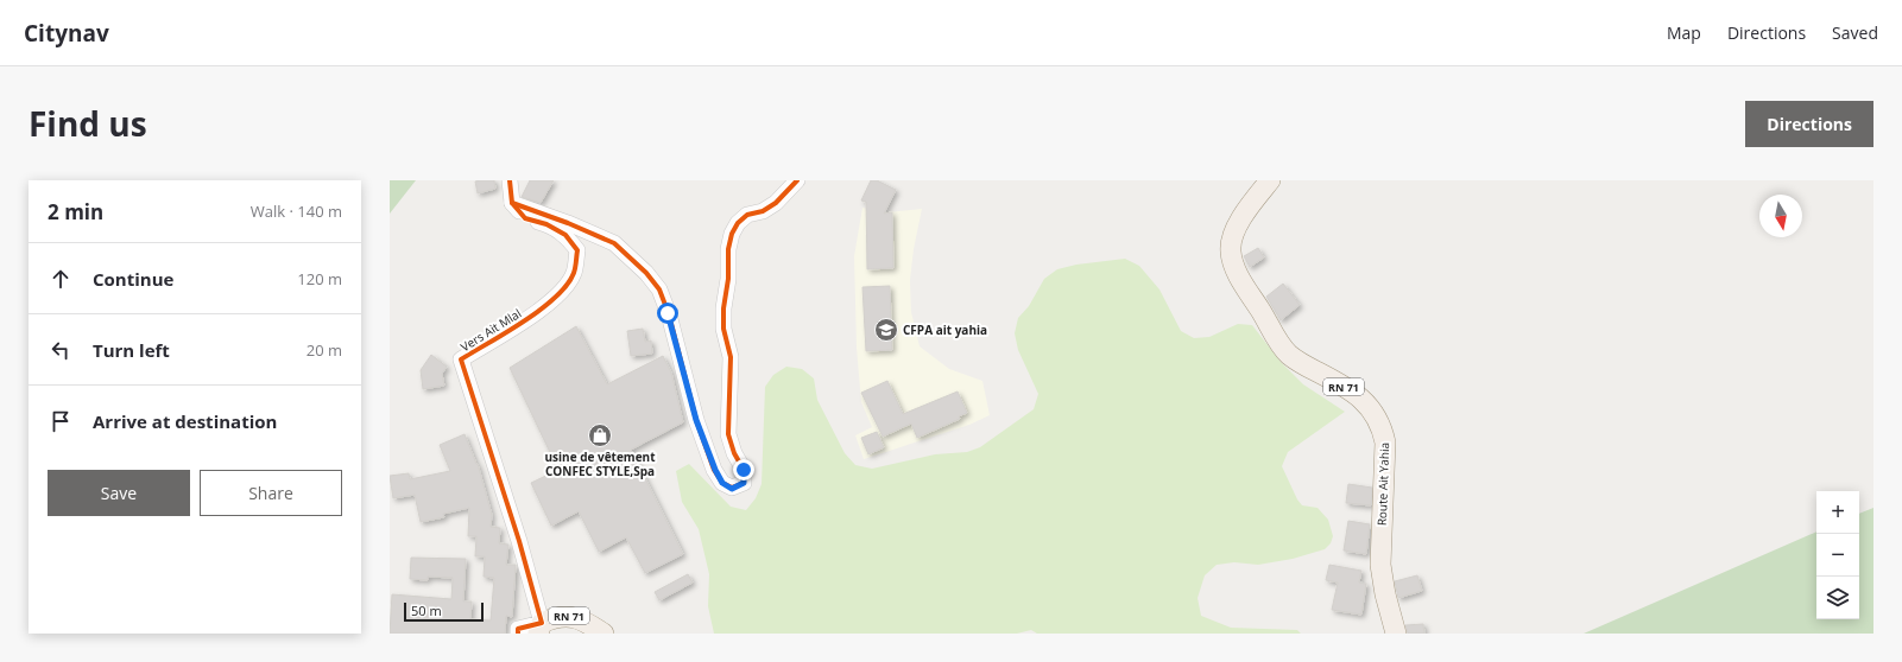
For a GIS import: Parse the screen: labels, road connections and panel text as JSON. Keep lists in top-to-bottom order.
{
  "streets": {
    "main road": ["RN 71", "Route Ait Yahia"],
    "street": ["Vers Ait Mlal"]
  },
  "crossings": [
    ["Vers Ait Mlal", "RN 71"]
  ],
  "places": {
    "school or university": ["CFPA ait yahia"],
    "shop": ["usine de vêtement CONFEC STYLE,Spa"]
  },
  "scale_bar": "50 m",
  "north": "bottom",
  "page": {
    "header": "Citynav",
    "nav": ["Map", "Directions", "Saved"],
    "title": "Find us",
    "buttons": [
      "Directions",
      ["Save", "Share"]
    ],
    "heading": ["2 min", "Walk · 140 m"],
    "list": [
      ["Continue", "120 m"],
      ["Turn left", "20 m"],
      "Arrive at destination"
    ],
    "map_buttons": ["+", "−"],
    "scale": "50 m"
  }
}
